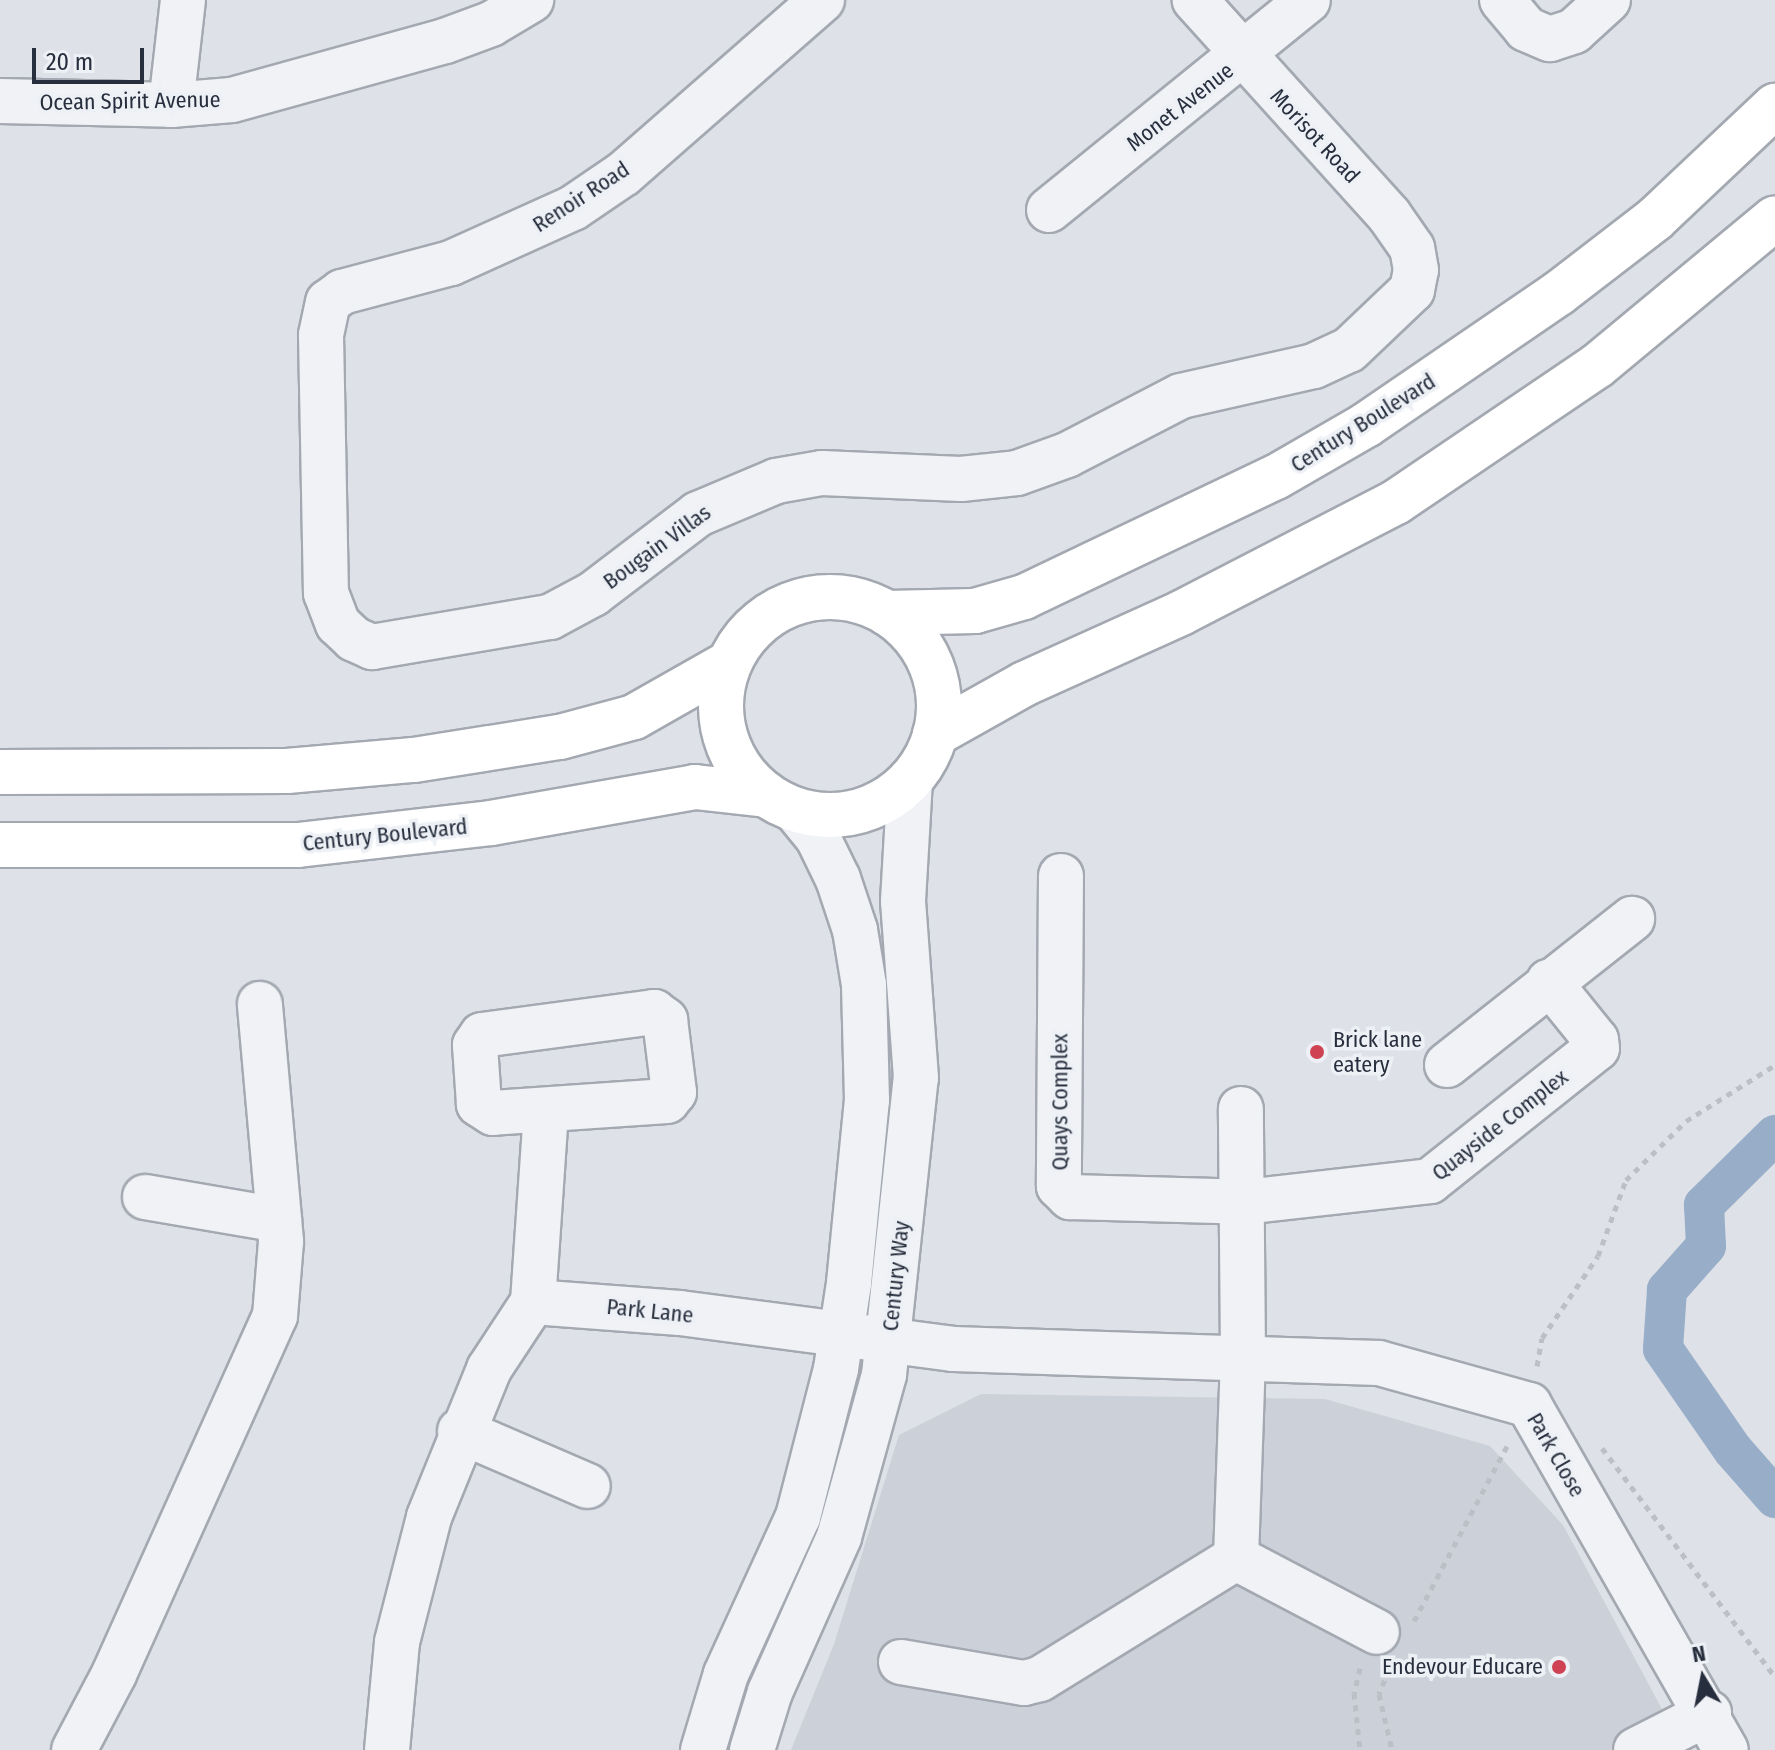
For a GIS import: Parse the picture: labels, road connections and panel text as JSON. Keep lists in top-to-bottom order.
{
  "streets": {
    "main road": ["Century Boulevard"],
    "street": [
      "Ocean Spirit Avenue",
      "Monet Avenue",
      "Morisot Road",
      "Renoir Road",
      "Bougain Villas",
      "Quays Complex",
      "Quayside Complex",
      "Century Way",
      "Park Lane",
      "Park Close"
    ]
  },
  "crossings": [
    ["Monet Avenue", "Morisot Road"],
    ["Morisot Road", "Bougain Villas"],
    ["Renoir Road", "Bougain Villas"],
    ["Century Boulevard", "Century Way"],
    ["Quays Complex", "Quayside Complex"],
    ["Century Way", "Park Lane"],
    ["Park Lane", "Park Close"]
  ],
  "places": ["Brick lane eatery", "Endevour Educare"],
  "scale_bar": "20 m",
  "north": "top"
}
